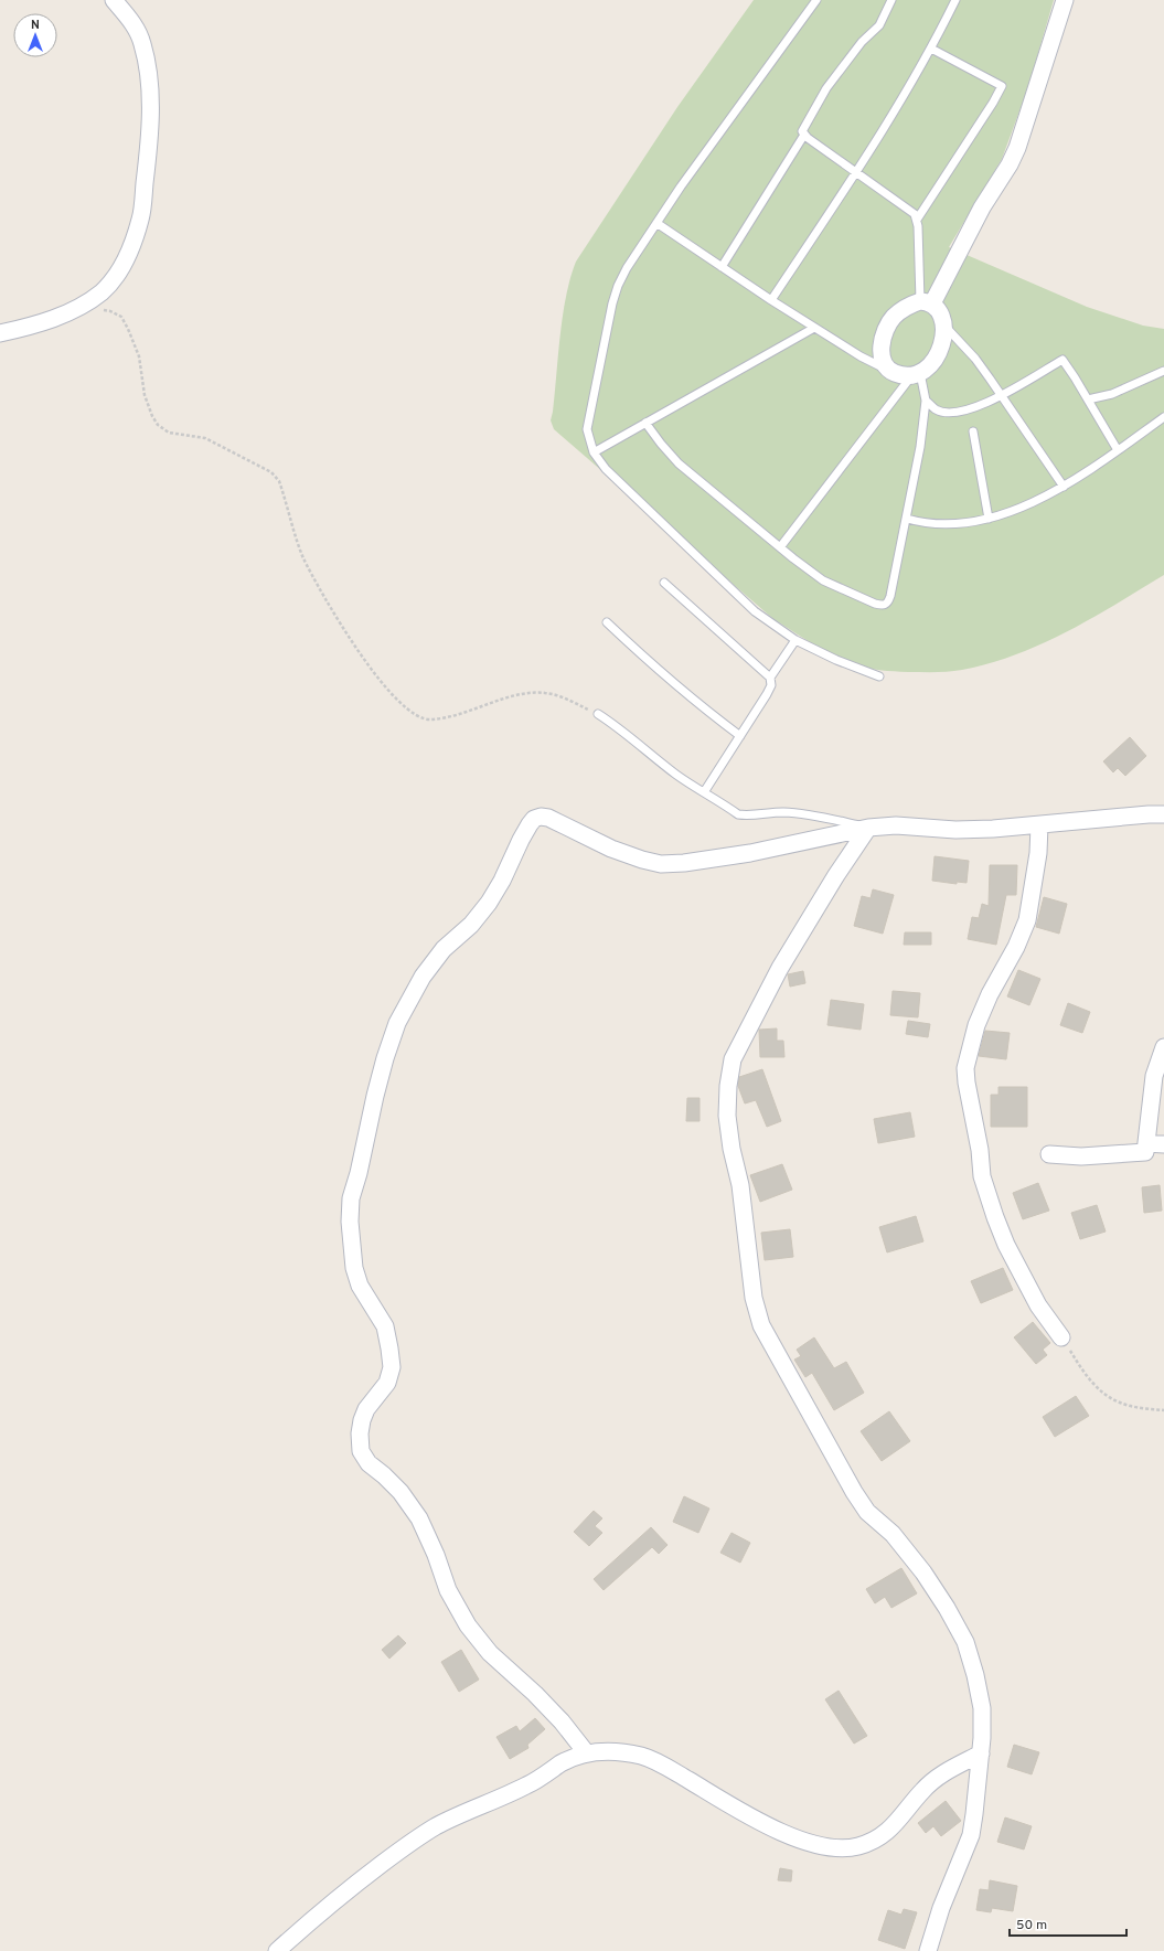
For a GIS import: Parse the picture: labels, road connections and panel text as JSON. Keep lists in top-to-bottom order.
{
  "scale_bar": "50 m",
  "north": "top"
}
